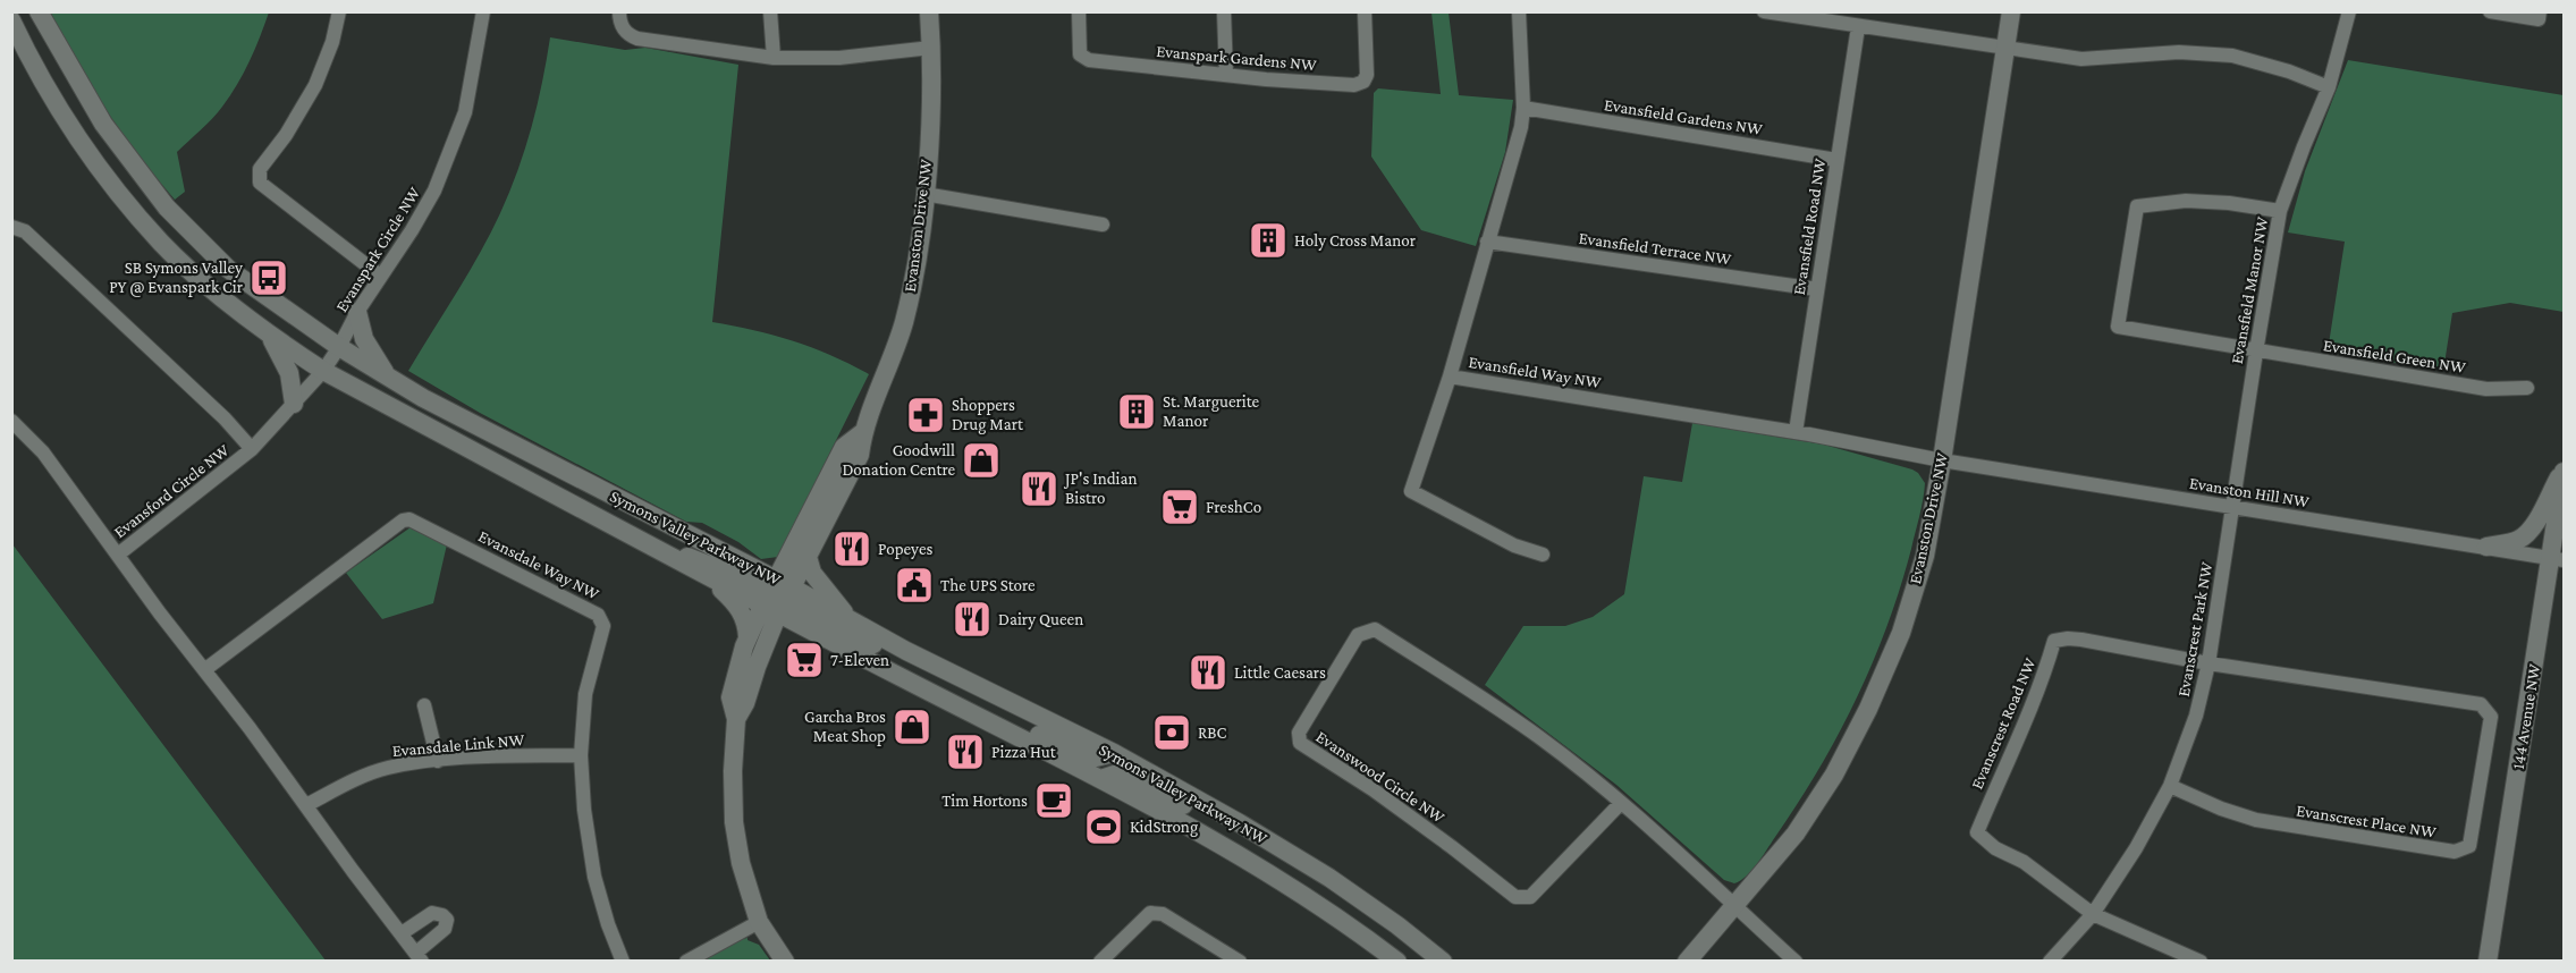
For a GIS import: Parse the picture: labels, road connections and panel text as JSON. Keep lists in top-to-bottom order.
{
  "streets": {
    "main road": ["Evanston Drive NW", "Symons Valley Parkway NW", "144 Avenue NW"],
    "street": [
      "Evanspark Gardens NW",
      "Evansfield Gardens NW",
      "Evansfield Road NW",
      "Evansfield Terrace NW",
      "Evanspark Circle NW",
      "Evansfield Manor NW",
      "Evansfield Green NW",
      "Evansfield Way NW",
      "Evansford Circle NW",
      "Evanston Hill NW",
      "Evansdale Way NW",
      "Evanscrest Park NW",
      "Evanscrest Road NW",
      "Evansdale Link NW",
      "Evanswood Circle NW",
      "Evanscrest Place NW"
    ]
  },
  "crossings": [
    ["Evansfield Gardens NW", "Evansfield Road NW"],
    ["Evansfield Gardens NW", "Evansfield Way NW"],
    ["Evanston Drive NW", "Evansfield Way NW"],
    ["Evanston Drive NW", "Evanston Hill NW"],
    ["Evanston Drive NW", "Symons Valley Parkway NW"],
    ["Evanston Drive NW", "Evanswood Circle NW"],
    ["Evansfield Road NW", "Evansfield Terrace NW"],
    ["Evansfield Road NW", "Evansfield Way NW"],
    ["Evansfield Terrace NW", "Evansfield Way NW"],
    ["Evanspark Circle NW", "Evansford Circle NW"],
    ["Evanspark Circle NW", "Symons Valley Parkway NW"],
    ["Evansfield Manor NW", "Evansfield Green NW"],
    ["Evansfield Manor NW", "Evanston Hill NW"],
    ["Evansfield Manor NW", "Evanscrest Park NW"],
    ["Evansfield Way NW", "Evanston Hill NW"],
    ["Evansford Circle NW", "Symons Valley Parkway NW"],
    ["Evanston Hill NW", "Evanscrest Park NW"],
    ["Evanston Hill NW", "144 Avenue NW"],
    ["Evansdale Way NW", "Evansdale Link NW"],
    ["Evanscrest Park NW", "Evanscrest Road NW"],
    ["Evanscrest Park NW", "Evanscrest Place NW"],
    ["Evanscrest Road NW", "Evanscrest Place NW"]
  ],
  "places": {
    "building": ["Holy Cross Manor", "St. Marguerite Manor"],
    "bus stop": ["SB Symons Valley PY @ Evanspark Cir"],
    "pharmacy": ["Shoppers Drug Mart"],
    "shop": ["Goodwill Donation Centre", "Garcha Bros Meat Shop"],
    "restaurant": [
      "JP's Indian Bistro",
      "Popeyes",
      "Dairy Queen",
      "Little Caesars",
      "Pizza Hut"
    ],
    "supermarket": ["FreshCo", "7-Eleven"],
    "public building": ["The UPS Store"],
    "bank": ["RBC"],
    "cafe": ["Tim Hortons"],
    "sports": ["KidStrong"]
  }
}
